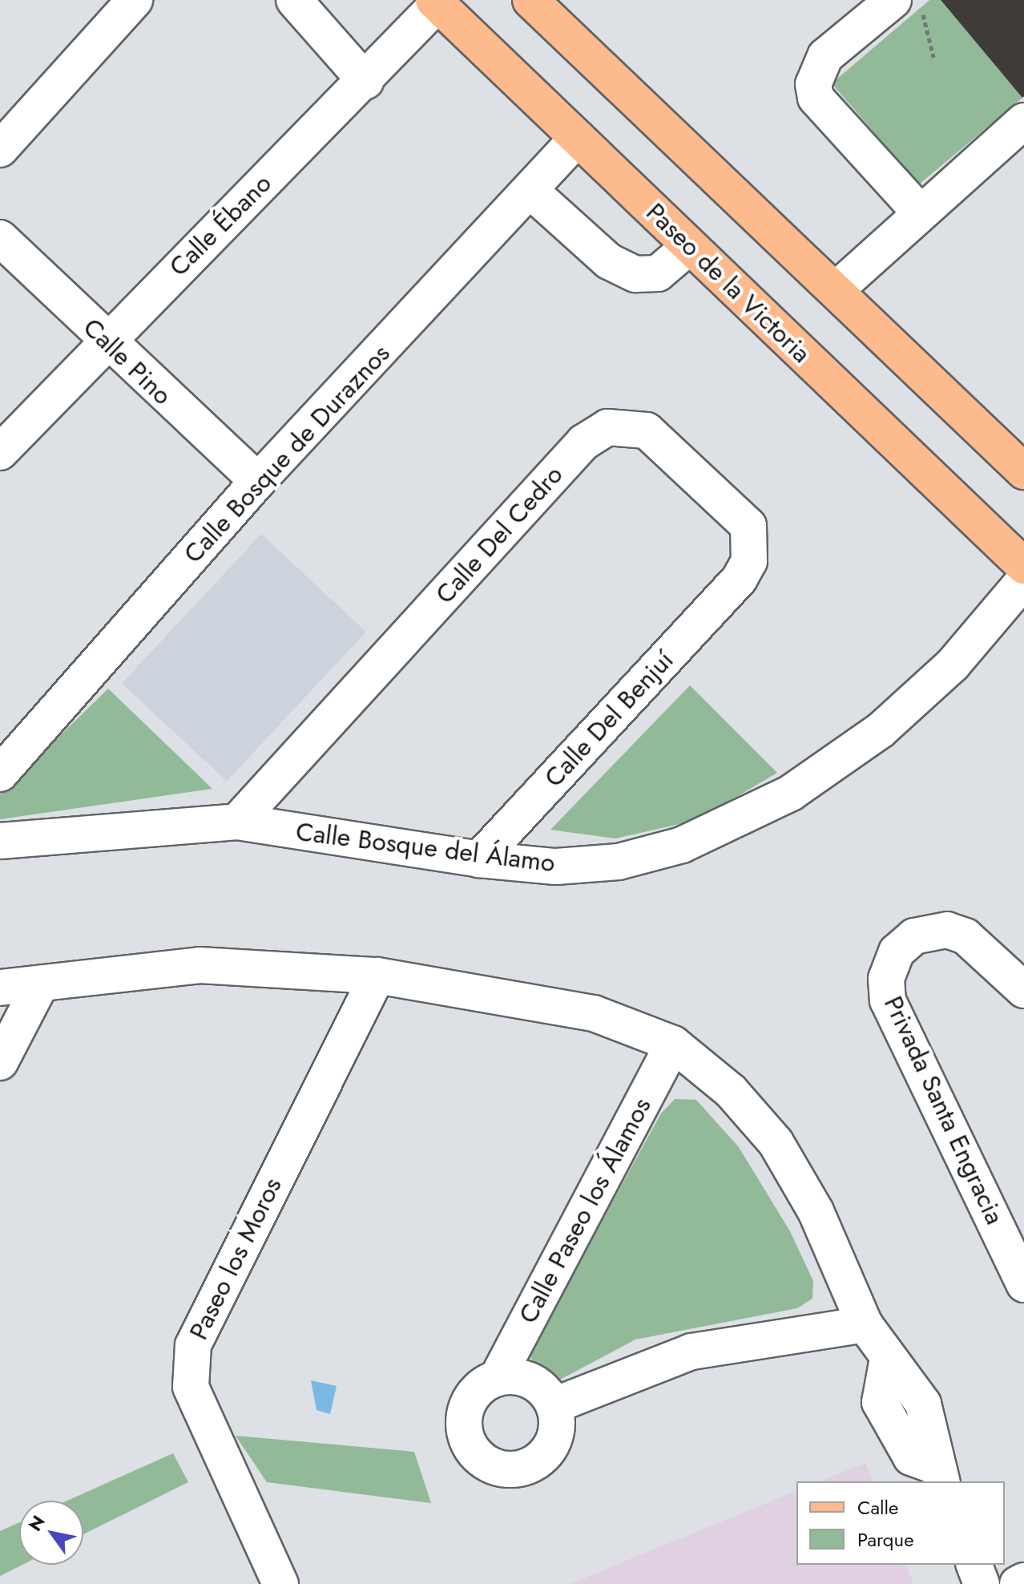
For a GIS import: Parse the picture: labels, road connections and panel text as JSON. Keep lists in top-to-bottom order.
{
  "streets": {
    "main road": ["Paseo de la Victoria"],
    "street": [
      "Calle Ébano",
      "Calle Pino",
      "Calle Bosque de Duraznos",
      "Calle Del Cedro",
      "Calle Del Benjuí",
      "Calle Bosque del Álamo",
      "Privada Santa Engracia",
      "Calle Paseo los Álamos",
      "Paseo los Moros"
    ]
  },
  "crossings": [
    ["Calle Ébano", "Paseo de la Victoria"],
    ["Calle Ébano", "Calle Pino"],
    ["Paseo de la Victoria", "Calle Bosque de Duraznos"],
    ["Calle Pino", "Calle Bosque de Duraznos"],
    ["Calle Del Cedro", "Calle Del Benjuí"],
    ["Calle Del Cedro", "Calle Bosque del Álamo"],
    ["Calle Del Benjuí", "Calle Bosque del Álamo"]
  ],
  "legend": ["Calle", "Parque"],
  "north": "top left"
}
